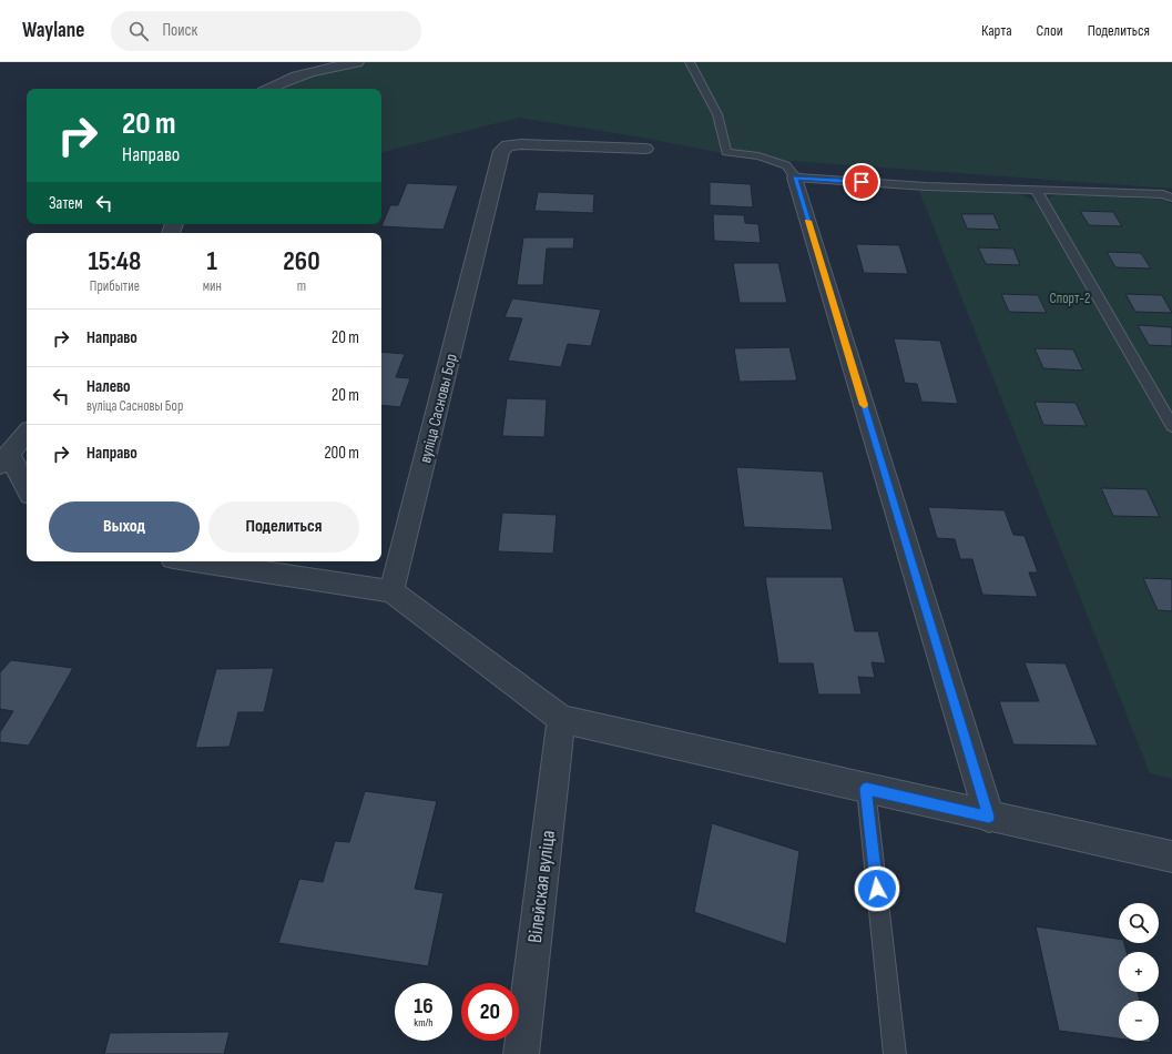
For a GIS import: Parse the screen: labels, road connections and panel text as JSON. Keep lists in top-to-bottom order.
{
  "streets": {
    "street": ["вуліца Сасновы Бор", "Вілейская вуліца"]
  },
  "parks": ["Спорт-2"],
  "page": {
    "header": "Waylane",
    "search": "Поиск",
    "nav": ["Карта", "Слои", "Поделиться"],
    "turn": ["20 m", "Направо"],
    "then": "Затем",
    "eta": [
      "15:48",
      "Прибытие",
      "1",
      "мин",
      "260",
      "m"
    ],
    "list": [
      {
        "name": "Направо",
        "value": "20 m"
      },
      {
        "name": "Налево",
        "note": "вуліца Сасновы Бор",
        "value": "20 m"
      },
      {
        "name": "Направо",
        "value": "200 m"
      }
    ],
    "buttons": ["Выход", "Поделиться"],
    "map_buttons": ["+", "−"],
    "speed": "16 km/h",
    "limit": "20"
  }
}
